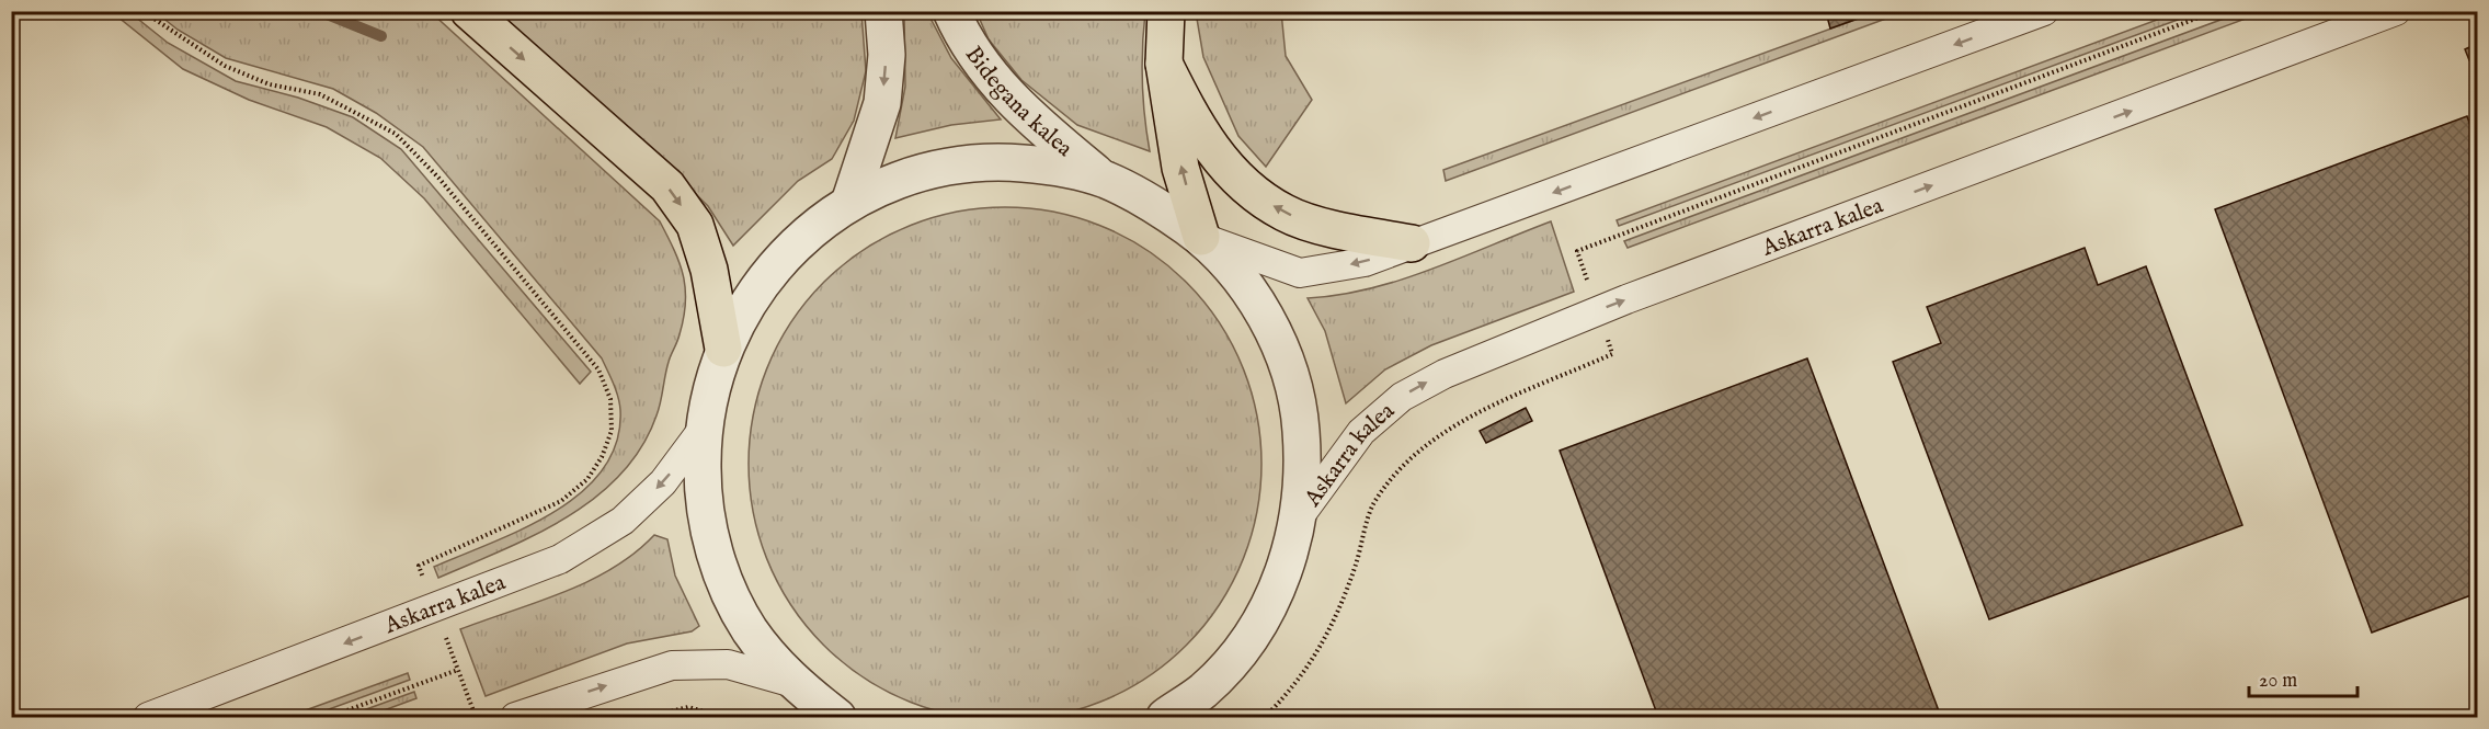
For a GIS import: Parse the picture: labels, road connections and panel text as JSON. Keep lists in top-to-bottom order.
{
  "streets": {
    "street": ["Bidegana kalea", "Askarra kalea"]
  },
  "scale_bar": "20 m"
}
